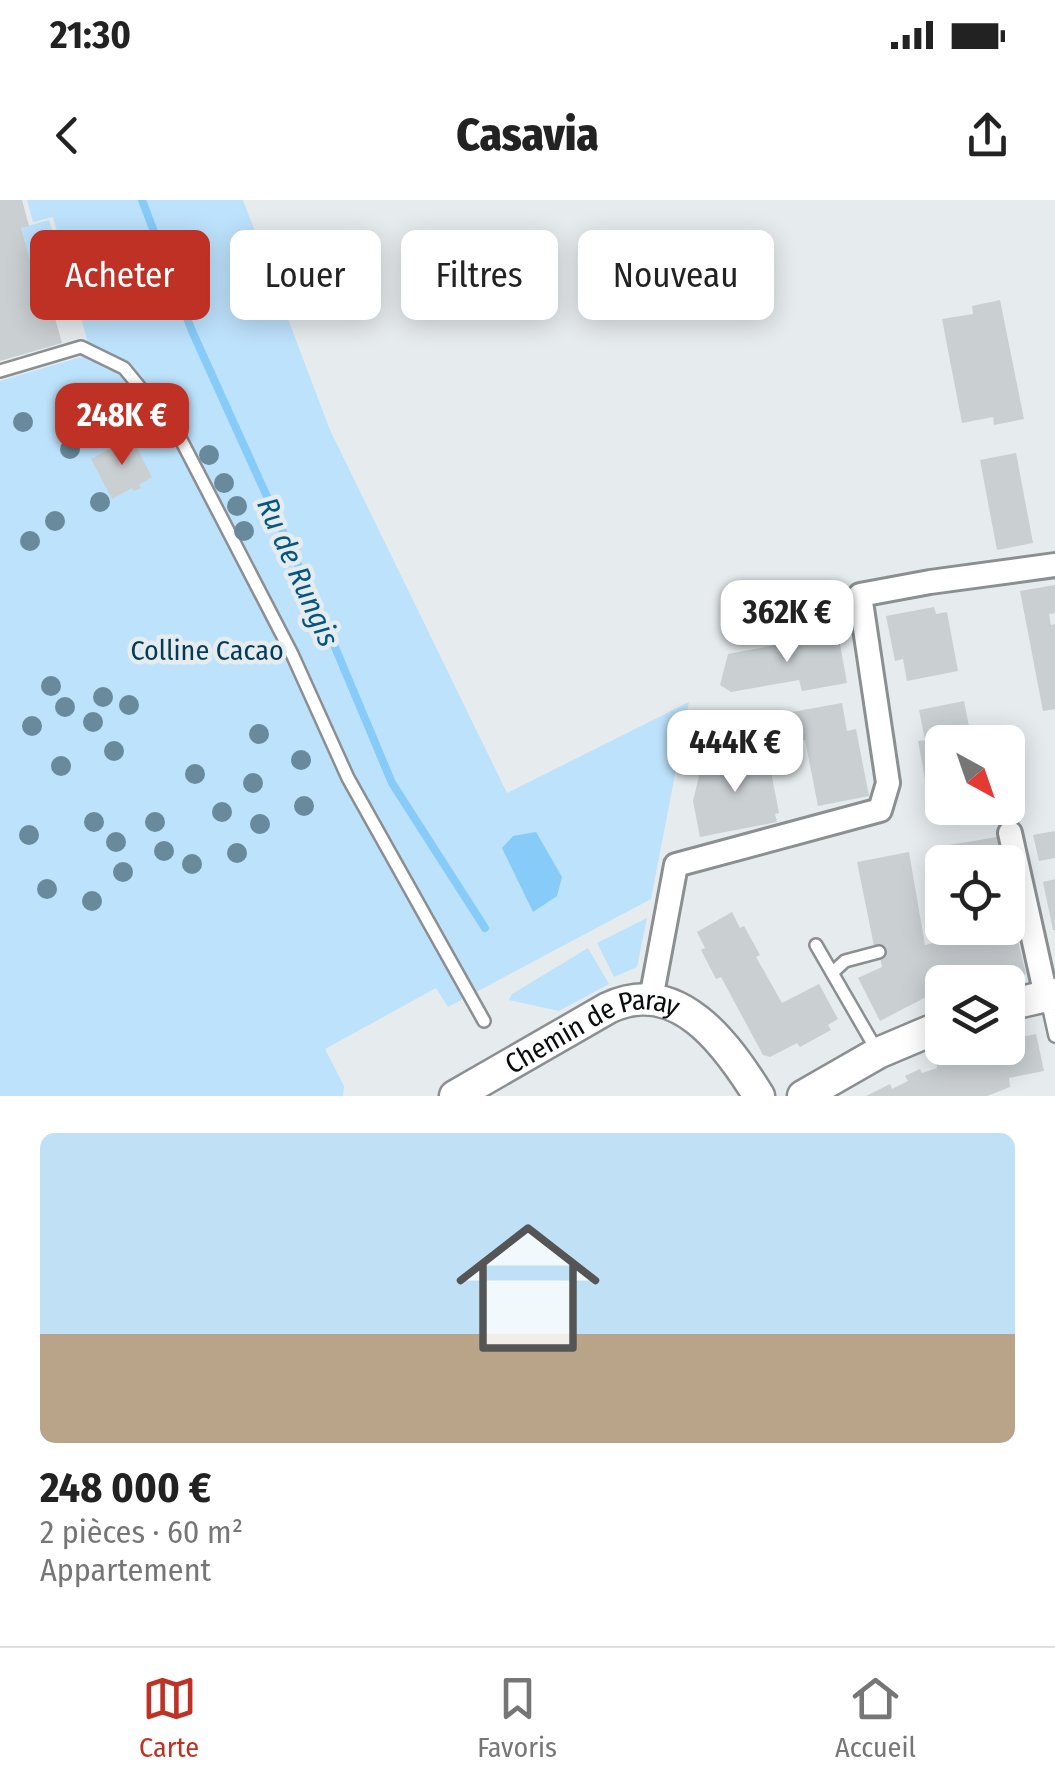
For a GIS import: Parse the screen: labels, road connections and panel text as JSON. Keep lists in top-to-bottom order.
{
  "streets": {
    "street": ["Chemin de Paray"]
  },
  "water": ["Ru de Rungis"],
  "parks": ["Colline Cacao"],
  "north": "bottom right",
  "page": {
    "status": "21:30",
    "header": "Casavia",
    "chip": [
      "Acheter",
      "Louer",
      "Filtres",
      "Nouveau"
    ],
    "price": ["248K €", "362K €", "444K €"],
    "list": [
      {
        "name": "248 000 €",
        "note": "2 pièces · 60 m² · Appartement"
      }
    ],
    "tabs": ["Carte", "Favoris", "Accueil"]
  }
}
